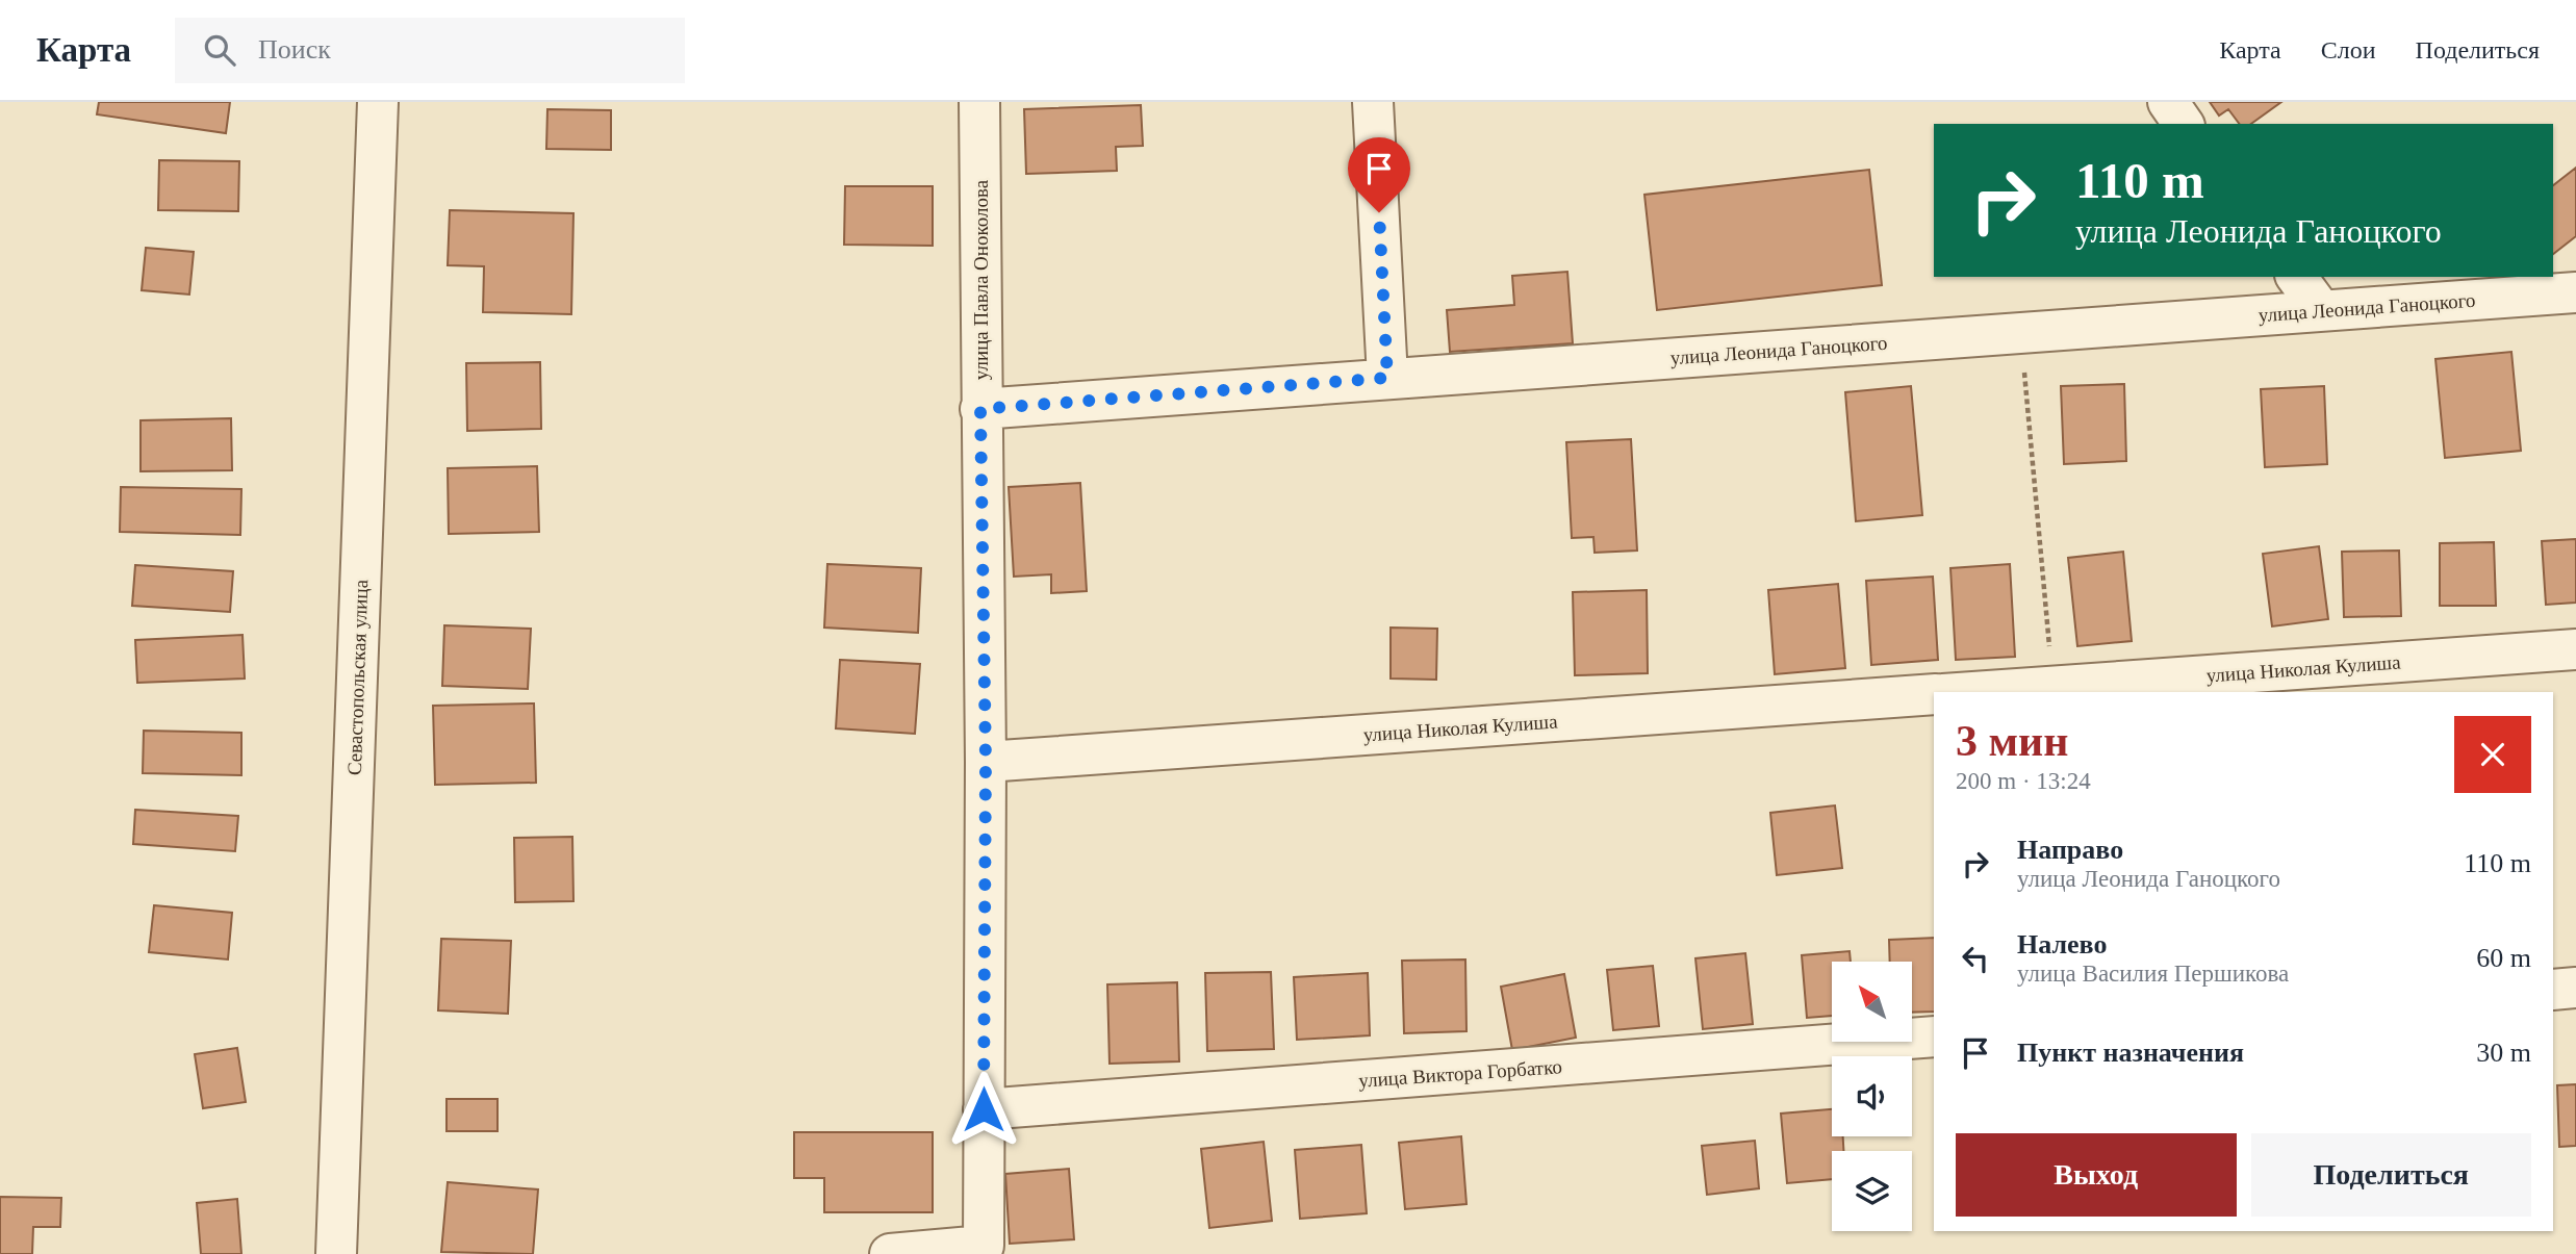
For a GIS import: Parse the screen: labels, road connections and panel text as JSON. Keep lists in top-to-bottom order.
{
  "streets": {
    "street": [
      "улица Павла Оноколова",
      "улица Леонида Ганоцкого",
      "улица Николая Кулиша",
      "Севастопольская улица",
      "улица Виктора Горбатко"
    ]
  },
  "crossings": [
    ["улица Павла Оноколова", "улица Леонида Ганоцкого"],
    ["улица Павла Оноколова", "улица Николая Кулиша"],
    ["улица Павла Оноколова", "улица Виктора Горбатко"]
  ],
  "north": "top left",
  "page": {
    "header": "Карта",
    "search": "Поиск",
    "nav": ["Карта", "Слои", "Поделиться"],
    "turn": ["110 m", "улица Леонида Ганоцкого"],
    "heading": ["3 мин", "200 m · 13:24"],
    "list": [
      {
        "name": "Направо",
        "note": "улица Леонида Ганоцкого",
        "value": "110 m"
      },
      {
        "name": "Налево",
        "note": "улица Василия Першикова",
        "value": "60 m"
      },
      {
        "name": "Пункт назначения",
        "value": "30 m"
      }
    ],
    "buttons": ["Выход", "Поделиться"]
  }
}
